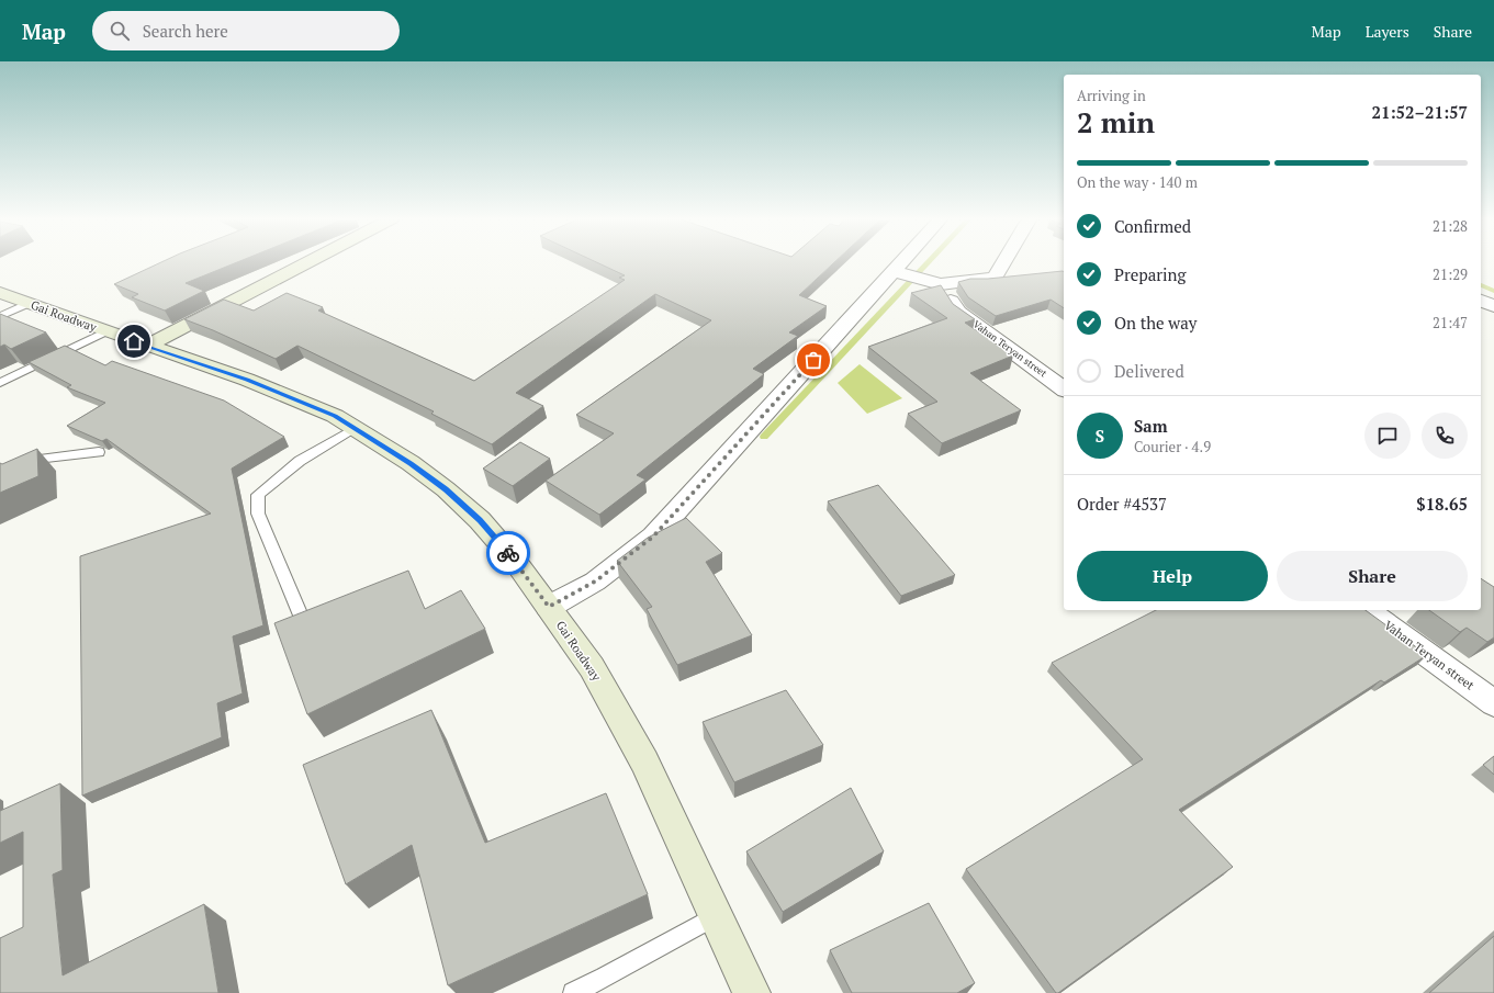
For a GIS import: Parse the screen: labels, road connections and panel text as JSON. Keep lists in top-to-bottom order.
{
  "streets": {
    "main road": ["Gai Roadway"],
    "street": ["Vahan Teryan street"]
  },
  "page": {
    "header": "Map",
    "search": "Search here",
    "nav": ["Map", "Layers", "Share"],
    "heading": ["2 min", "Arriving in", "21:52–21:57"],
    "panel": [
      "Sam",
      "Courier · 4.9",
      "Order #4537",
      "$18.65"
    ],
    "bar": "On the way · 140 m",
    "list": [
      ["Confirmed", "21:28"],
      ["Preparing", "21:29"],
      ["On the way", "21:47"],
      "Delivered"
    ],
    "round": "S",
    "buttons": ["Help", "Share"]
  }
}
